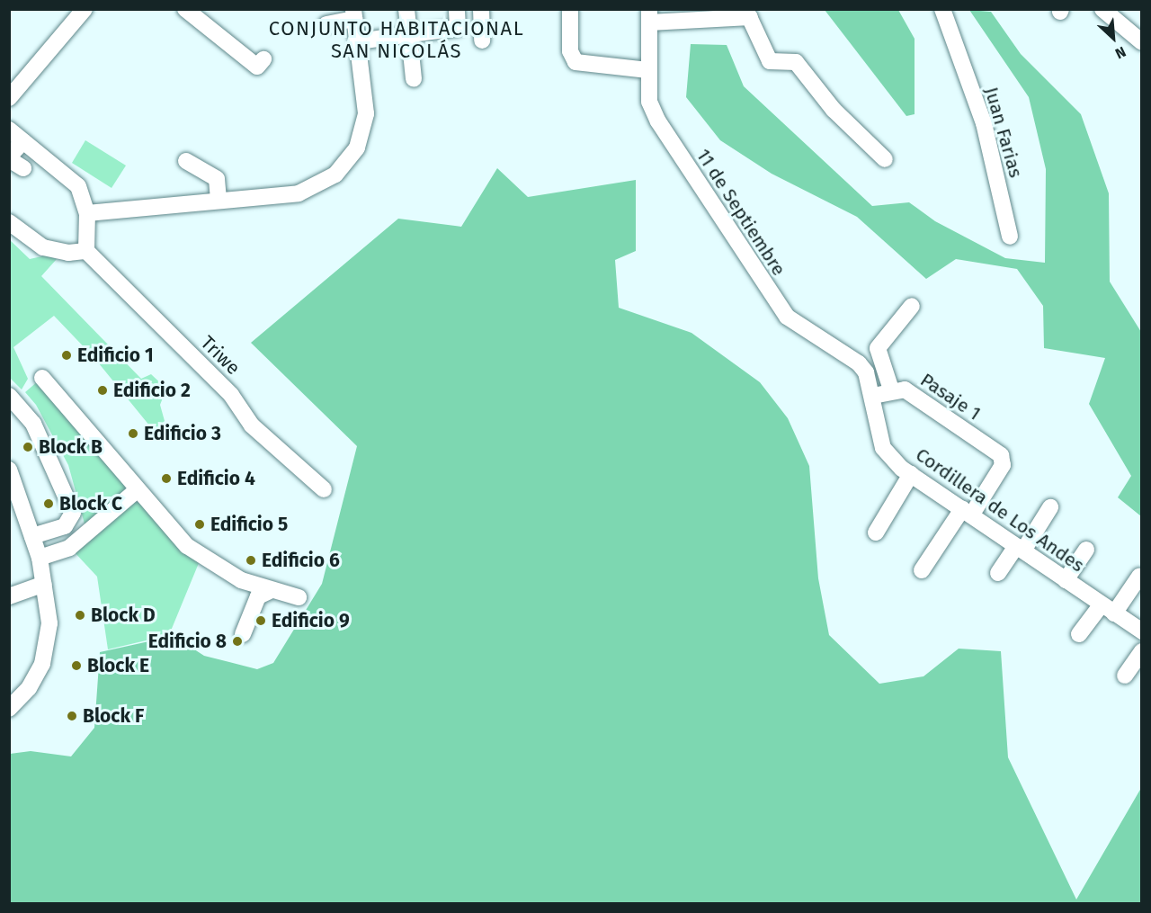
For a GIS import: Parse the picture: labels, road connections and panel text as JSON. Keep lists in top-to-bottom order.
{
  "streets": {
    "street": [
      "Juan Farias",
      "11 de Septiembre",
      "Triwe",
      "Pasaje 1",
      "Cordillera de Los Andes"
    ]
  },
  "crossings": [
    ["11 de Septiembre", "Pasaje 1"],
    ["11 de Septiembre", "Cordillera de Los Andes"],
    ["Pasaje 1", "Cordillera de Los Andes"]
  ],
  "districts": ["CONJUNTO HABITACIONAL SAN NICOLÁS"],
  "places": [
    "Edificio 1",
    "Edificio 2",
    "Edificio 3",
    "Block B",
    "Edificio 4",
    "Block C",
    "Edificio 5",
    "Edificio 6",
    "Block D",
    "Edificio 9",
    "Edificio 8",
    "Block E",
    "Block F"
  ],
  "north": "bottom right"
}
